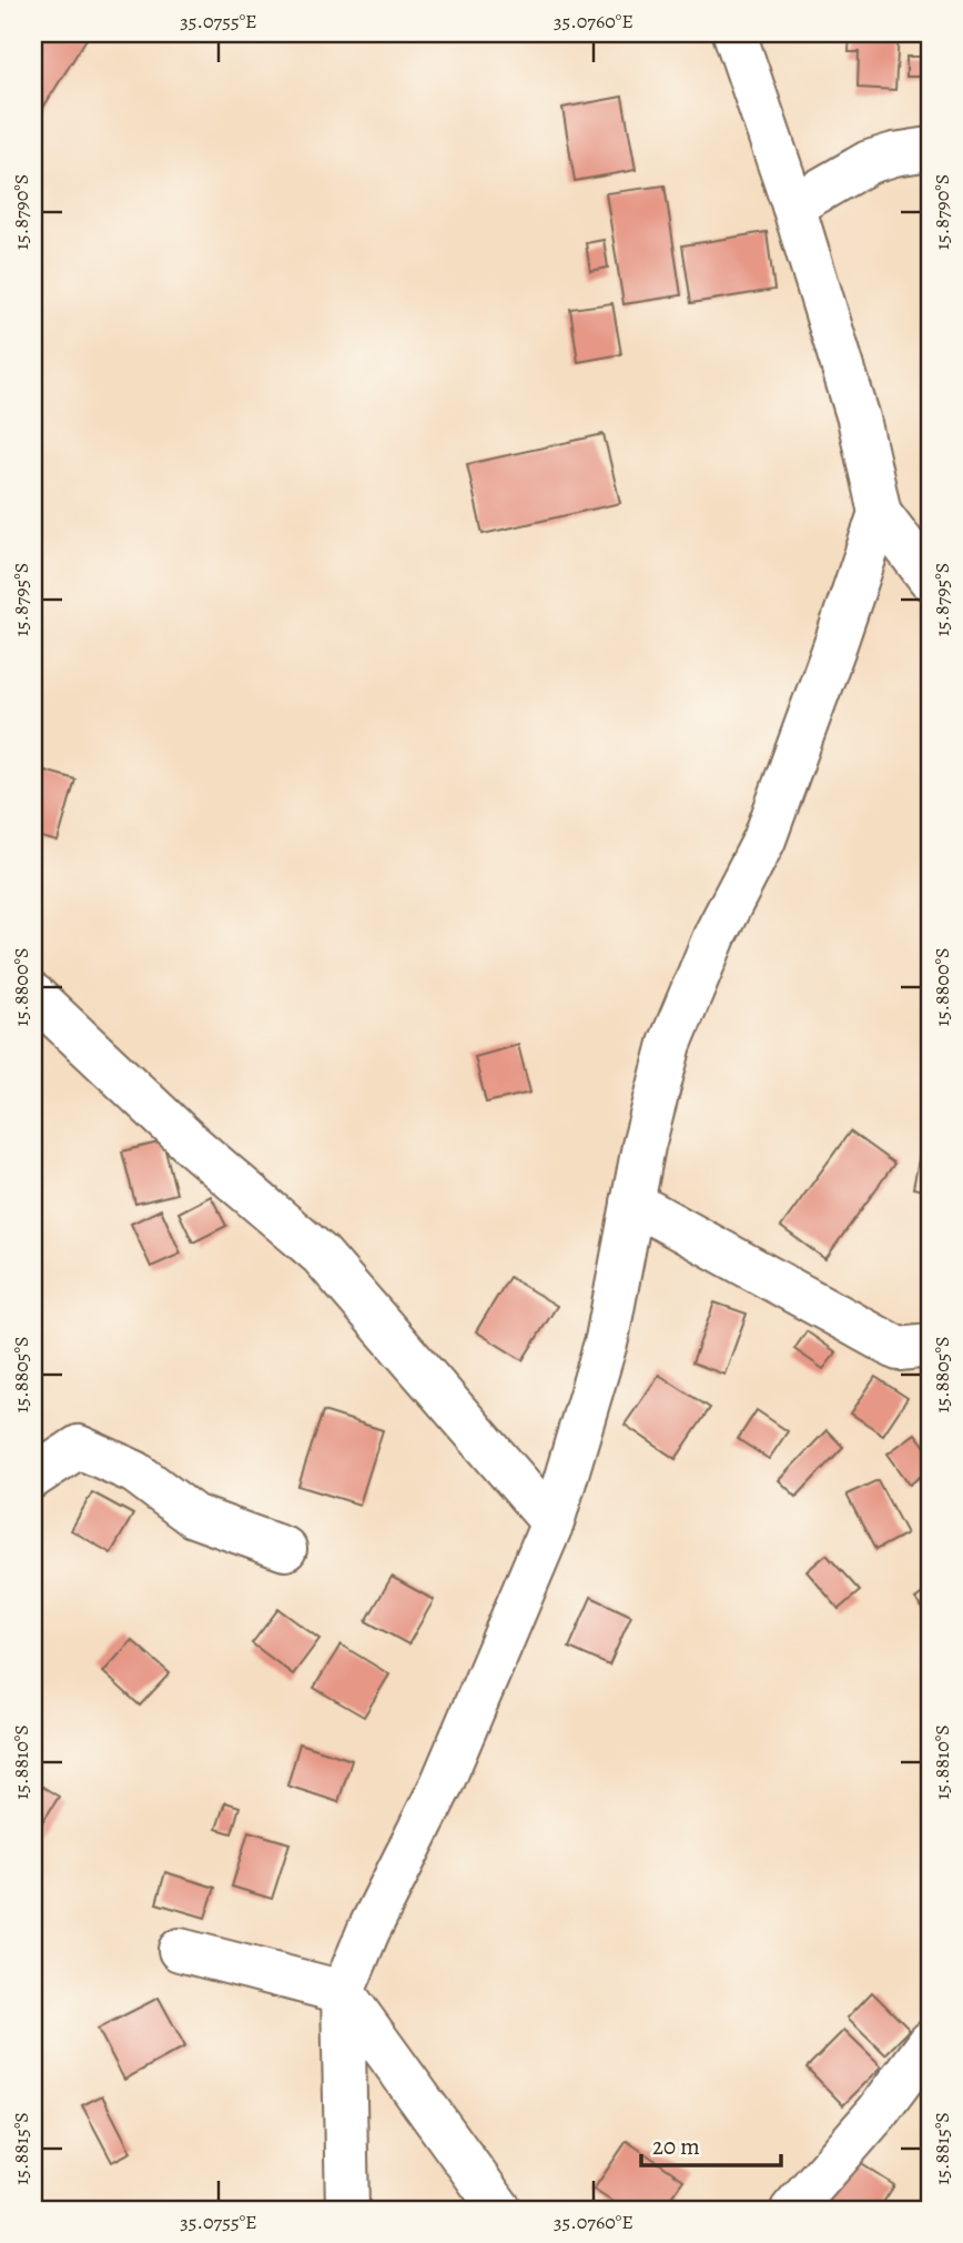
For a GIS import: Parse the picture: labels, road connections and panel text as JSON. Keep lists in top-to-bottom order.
{
  "scale_bar": "20 m",
  "coordinates": [
    "35.0755°E",
    "35.0760°E",
    "15.8790°S",
    "15.8795°S",
    "15.8800°S",
    "15.8805°S",
    "15.8810°S",
    "15.8815°S"
  ]
}
